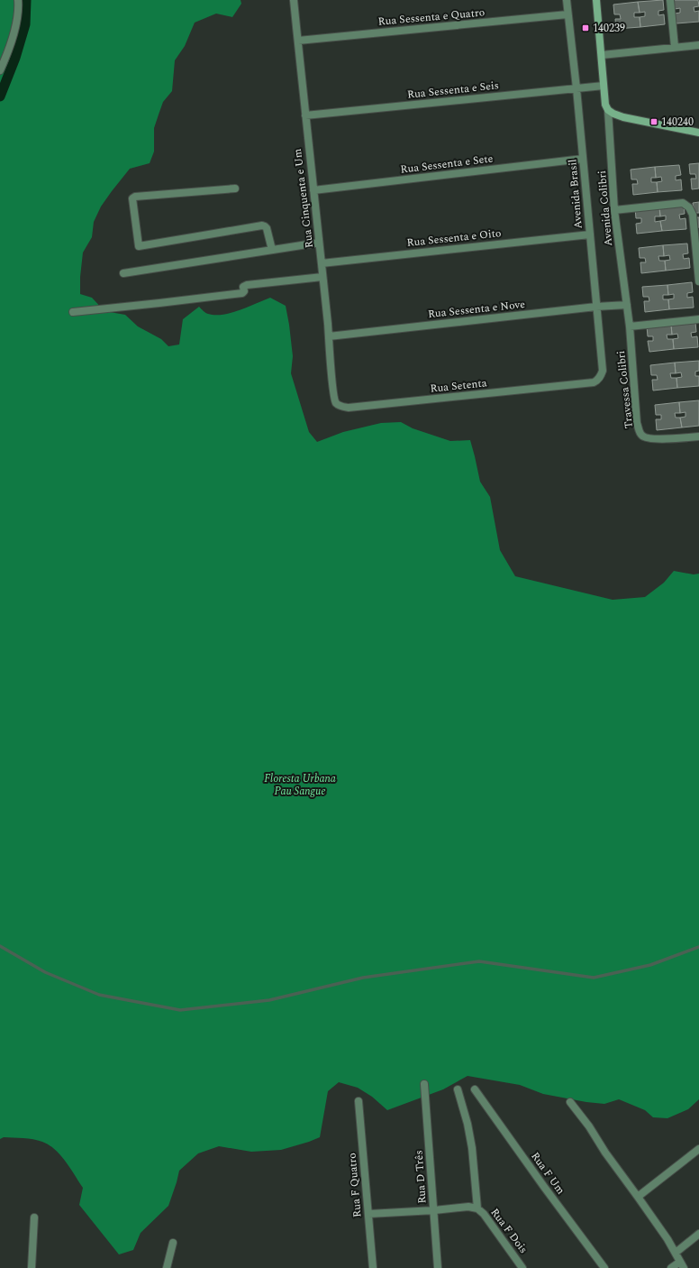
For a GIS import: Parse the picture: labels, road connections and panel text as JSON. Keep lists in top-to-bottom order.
{
  "streets": {
    "street": [
      "Rua Sessenta e Quatro",
      "Rua Sessenta e Seis",
      "Rua Sessenta e Sete",
      "Avenida Brasil",
      "Rua Cinquenta e Um",
      "Avenida Colibri",
      "Rua Sessenta e Oito",
      "Rua Sessenta e Nove",
      "Rua Setenta",
      "Travessa Colibri",
      "Rua F Um",
      "Rua D Três",
      "Rua F Quatro",
      "Rua F Dois"
    ]
  },
  "crossings": [
    ["Rua Sessenta e Quatro", "Avenida Brasil"],
    ["Rua Sessenta e Quatro", "Rua Cinquenta e Um"],
    ["Rua Sessenta e Seis", "Avenida Brasil"],
    ["Rua Sessenta e Seis", "Rua Cinquenta e Um"],
    ["Rua Sessenta e Sete", "Avenida Brasil"],
    ["Rua Sessenta e Sete", "Rua Cinquenta e Um"],
    ["Avenida Brasil", "Rua Sessenta e Oito"],
    ["Avenida Brasil", "Rua Sessenta e Nove"],
    ["Avenida Brasil", "Rua Setenta"],
    ["Rua Cinquenta e Um", "Rua Sessenta e Oito"],
    ["Rua Cinquenta e Um", "Rua Sessenta e Nove"],
    ["Rua Cinquenta e Um", "Rua Setenta"],
    ["Avenida Colibri", "Rua Sessenta e Nove"],
    ["Avenida Colibri", "Travessa Colibri"],
    ["Rua Sessenta e Nove", "Travessa Colibri"],
    ["Rua D Três", "Rua F Dois"],
    ["Rua F Quatro", "Rua F Dois"]
  ],
  "parks": ["Floresta Urbana Pau Sangue"],
  "places": {
    "transit": ["140239", "140240"]
  }
}
